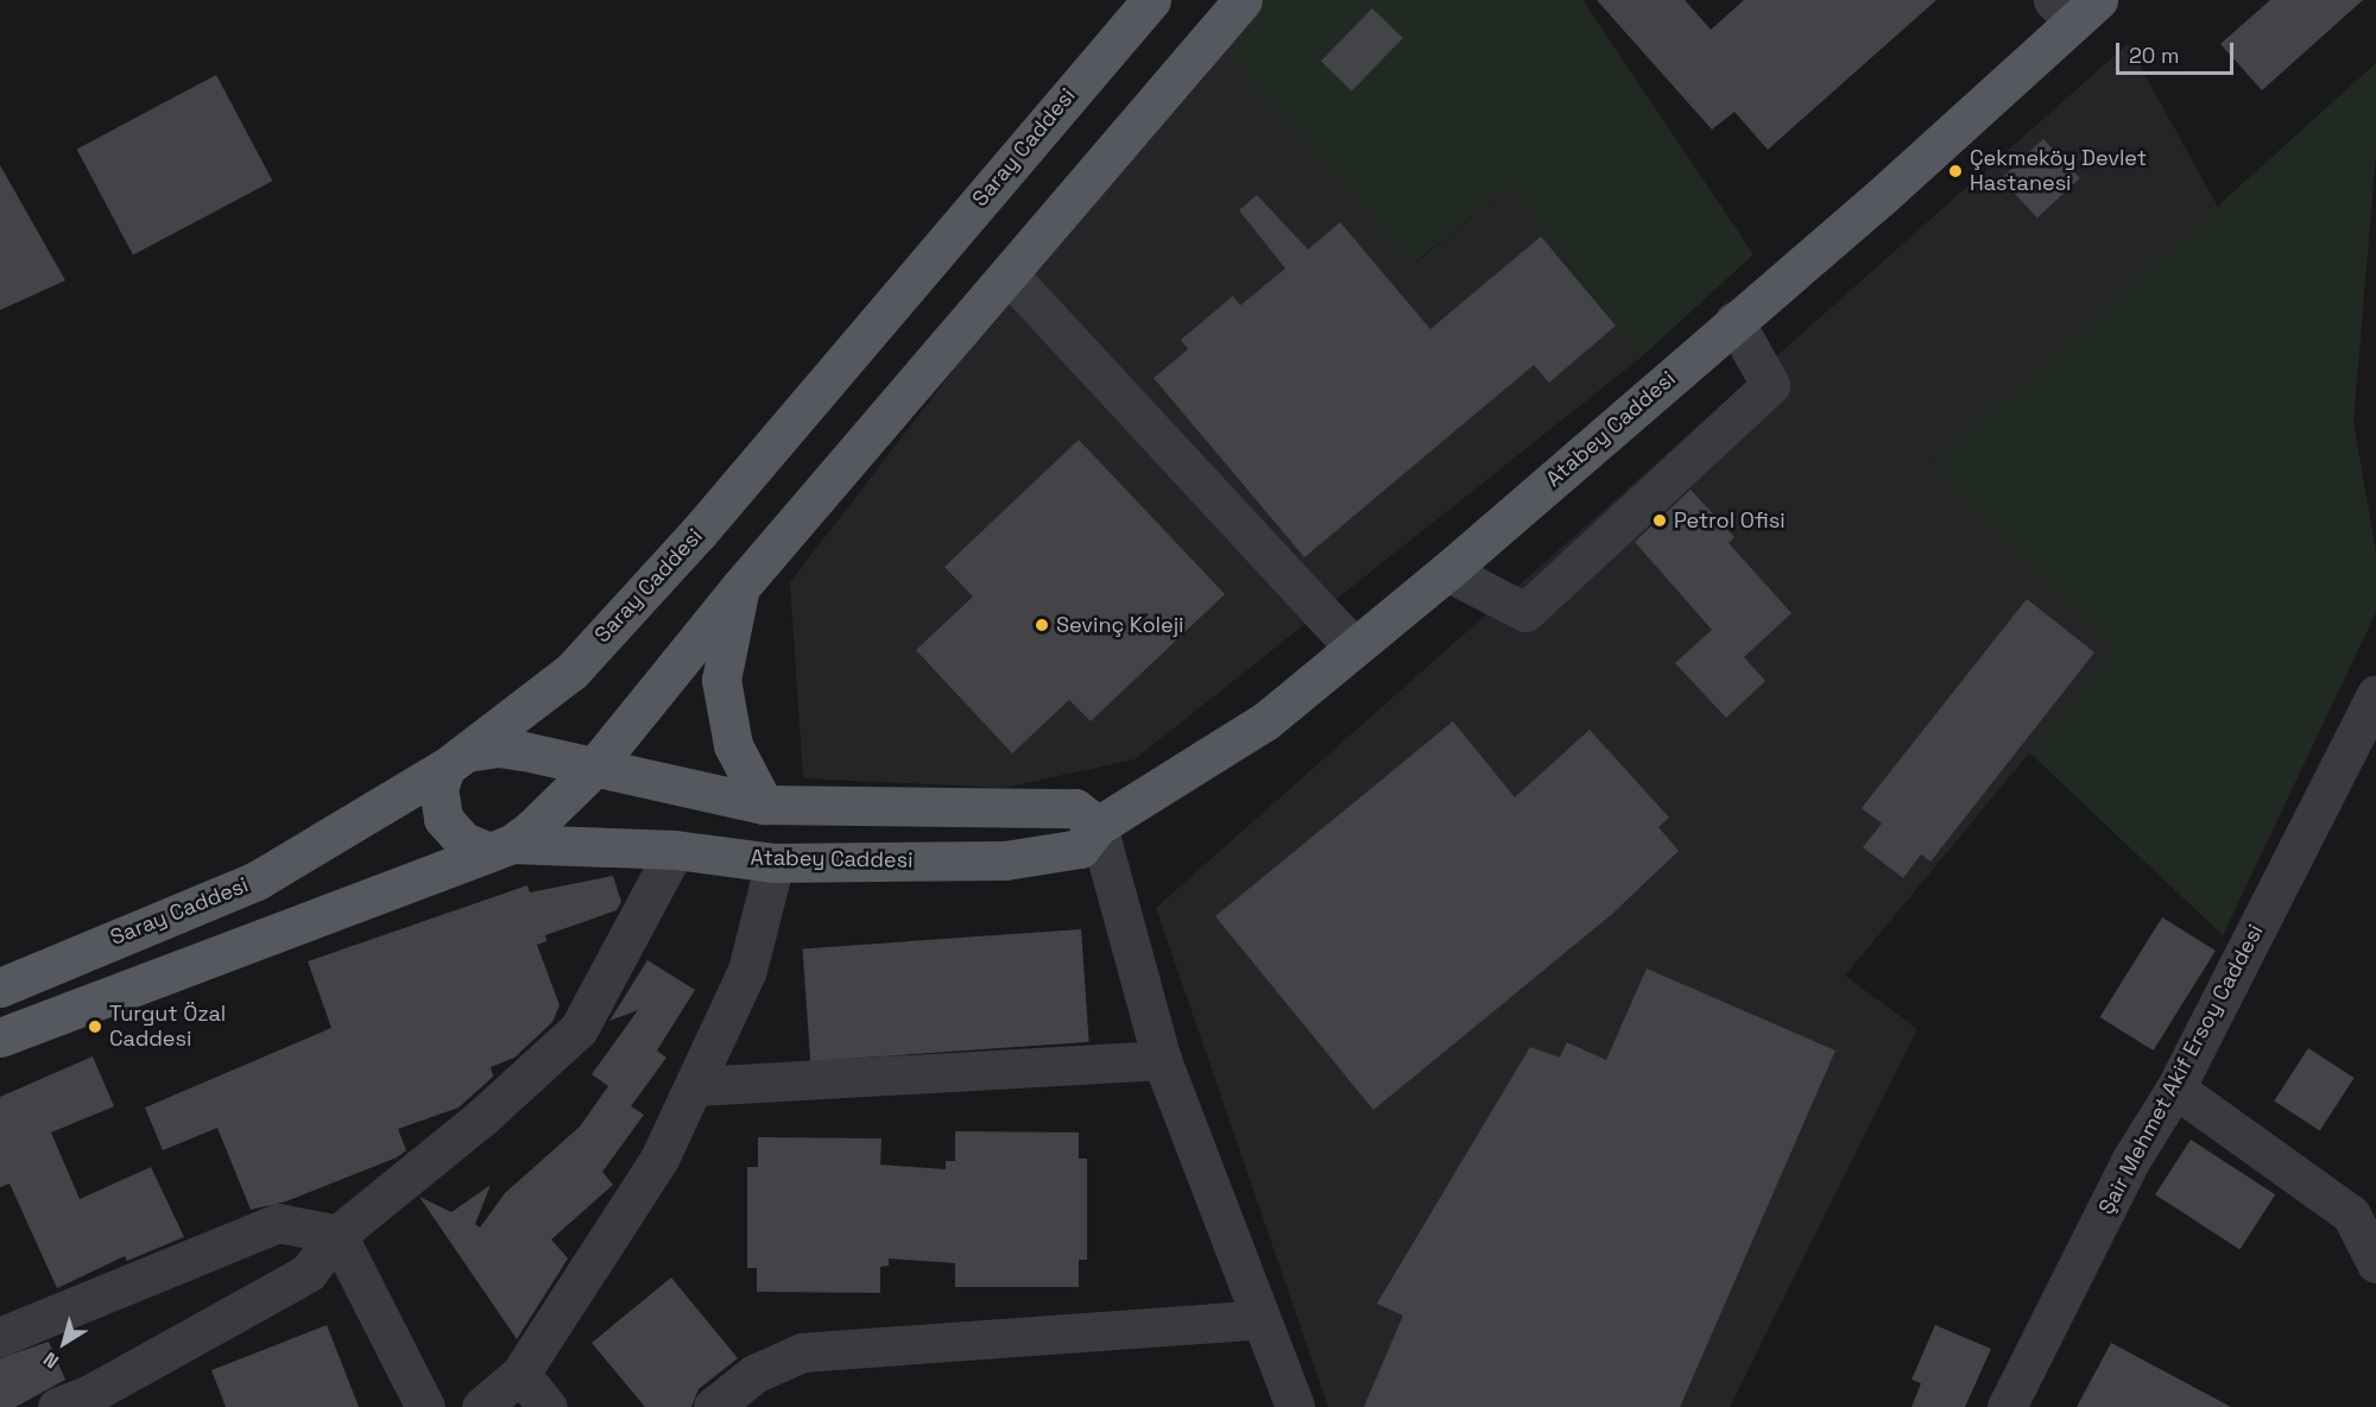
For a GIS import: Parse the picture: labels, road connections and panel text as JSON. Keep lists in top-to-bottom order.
{
  "streets": {
    "main road": ["Saray Caddesi", "Atabey Caddesi"],
    "street": ["Şair Mehmet Akif Ersoy Caddesi"]
  },
  "crossings": [
    ["Saray Caddesi", "Atabey Caddesi"]
  ],
  "places": [
    "Çekmeköy Devlet Hastanesi",
    "Petrol Ofisi",
    "Sevinç Koleji",
    "Turgut Özal Caddesi"
  ],
  "scale_bar": "20 m",
  "north": "bottom left"
}
